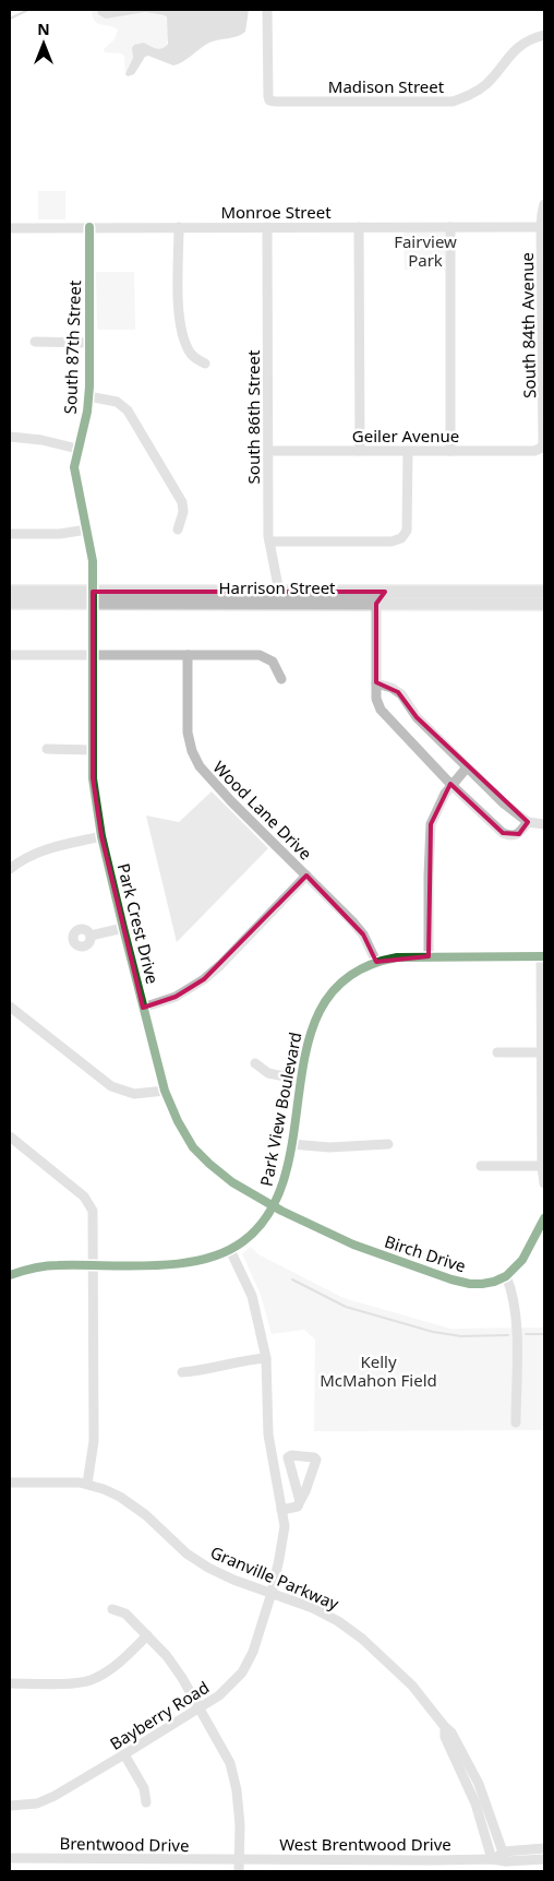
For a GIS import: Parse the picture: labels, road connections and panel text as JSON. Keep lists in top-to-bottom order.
{
  "streets": {
    "main road": ["Harrison Street"],
    "street": [
      "Madison Street",
      "Monroe Street",
      "South 84th Avenue",
      "South 87th Street",
      "South 86th Street",
      "Geiler Avenue",
      "Wood Lane Drive",
      "Park Crest Drive",
      "Park View Boulevard",
      "Birch Drive",
      "Granville Parkway",
      "Bayberry Road",
      "Brentwood Drive",
      "West Brentwood Drive"
    ]
  },
  "crossings": [
    ["Monroe Street", "South 84th Avenue"],
    ["Monroe Street", "South 87th Street"],
    ["Monroe Street", "South 86th Street"],
    ["South 84th Avenue", "Geiler Avenue"],
    ["South 87th Street", "Harrison Street"],
    ["South 87th Street", "Park Crest Drive"],
    ["South 86th Street", "Geiler Avenue"],
    ["South 86th Street", "Harrison Street"],
    ["Harrison Street", "Park Crest Drive"],
    ["Wood Lane Drive", "Park View Boulevard"],
    ["Park Crest Drive", "Park View Boulevard"],
    ["Park Crest Drive", "Birch Drive"],
    ["Park View Boulevard", "Birch Drive"],
    ["Granville Parkway", "Bayberry Road"],
    ["Granville Parkway", "West Brentwood Drive"],
    ["Brentwood Drive", "West Brentwood Drive"]
  ],
  "parks": ["Fairview Park", "Kelly McMahon Field"],
  "north": "top"
}
